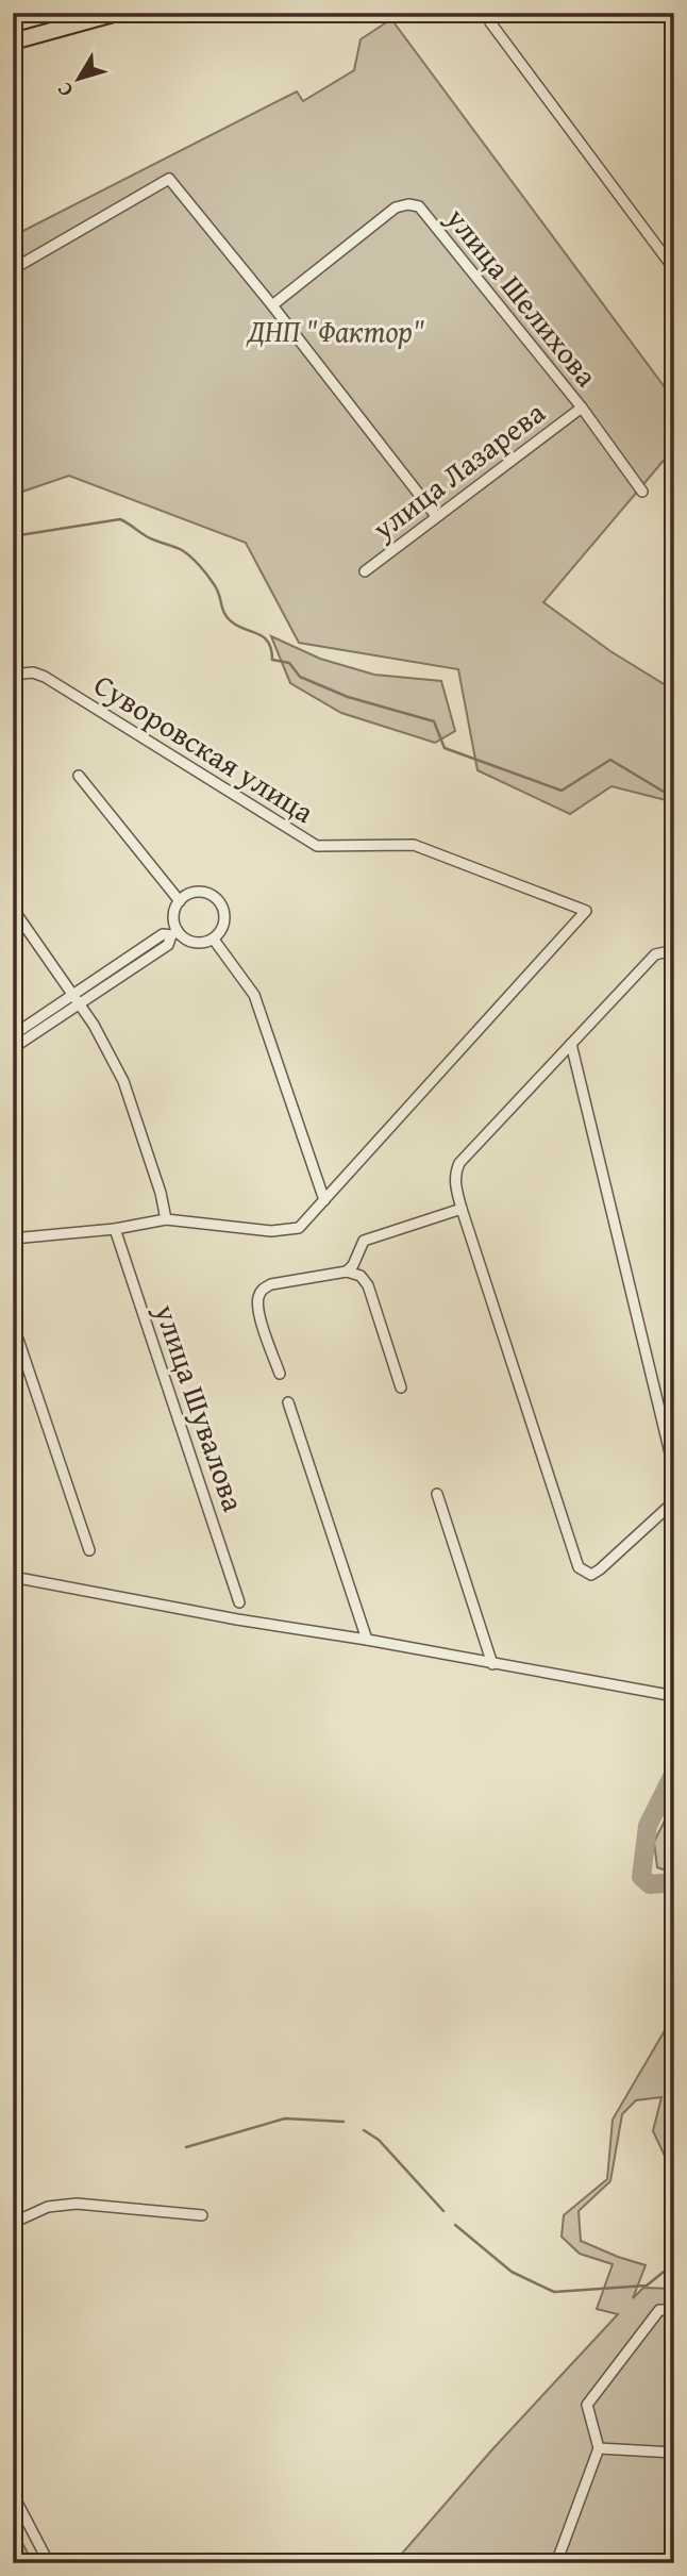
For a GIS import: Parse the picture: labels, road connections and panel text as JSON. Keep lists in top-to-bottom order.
{
  "streets": {
    "street": [
      "улица Шелихова",
      "улица Лазарева",
      "Суворовская улица",
      "улица Шувалова"
    ]
  },
  "crossings": [
    ["улица Шелихова", "улица Лазарева"]
  ],
  "parks": ["ДНП \"Фактор\""],
  "north": "bottom left"
}
